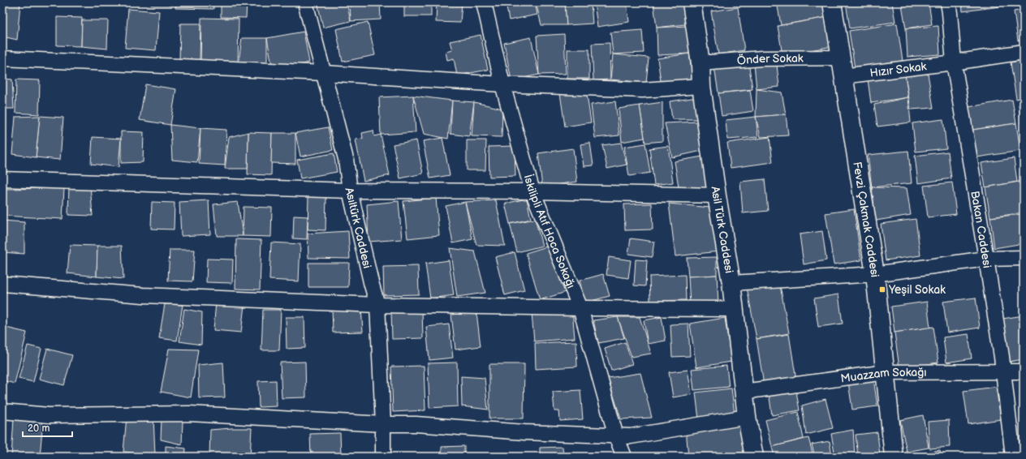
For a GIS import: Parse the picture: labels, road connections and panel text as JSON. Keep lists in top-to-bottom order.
{
  "streets": {
    "main road": ["Fevzi Çakmak Caddesi", "Asil Türk Caddesi"],
    "street": [
      "Önder Sokak",
      "Hızır Sokak",
      "Asıltürk Caddesi",
      "Bakan Caddesi",
      "İskilipli Atıf Hoca Sokağı",
      "Muazzam Sokağı"
    ]
  },
  "crossings": [
    ["Önder Sokak", "Fevzi Çakmak Caddesi"],
    ["Önder Sokak", "Asil Türk Caddesi"],
    ["Hızır Sokak", "Fevzi Çakmak Caddesi"],
    ["Hızır Sokak", "Bakan Caddesi"],
    ["Fevzi Çakmak Caddesi", "Muazzam Sokağı"],
    ["Asil Türk Caddesi", "Muazzam Sokağı"],
    ["Bakan Caddesi", "Muazzam Sokağı"]
  ],
  "places": {
    "transit": ["Yeşil Sokak"]
  },
  "scale_bar": "20 m"
}
